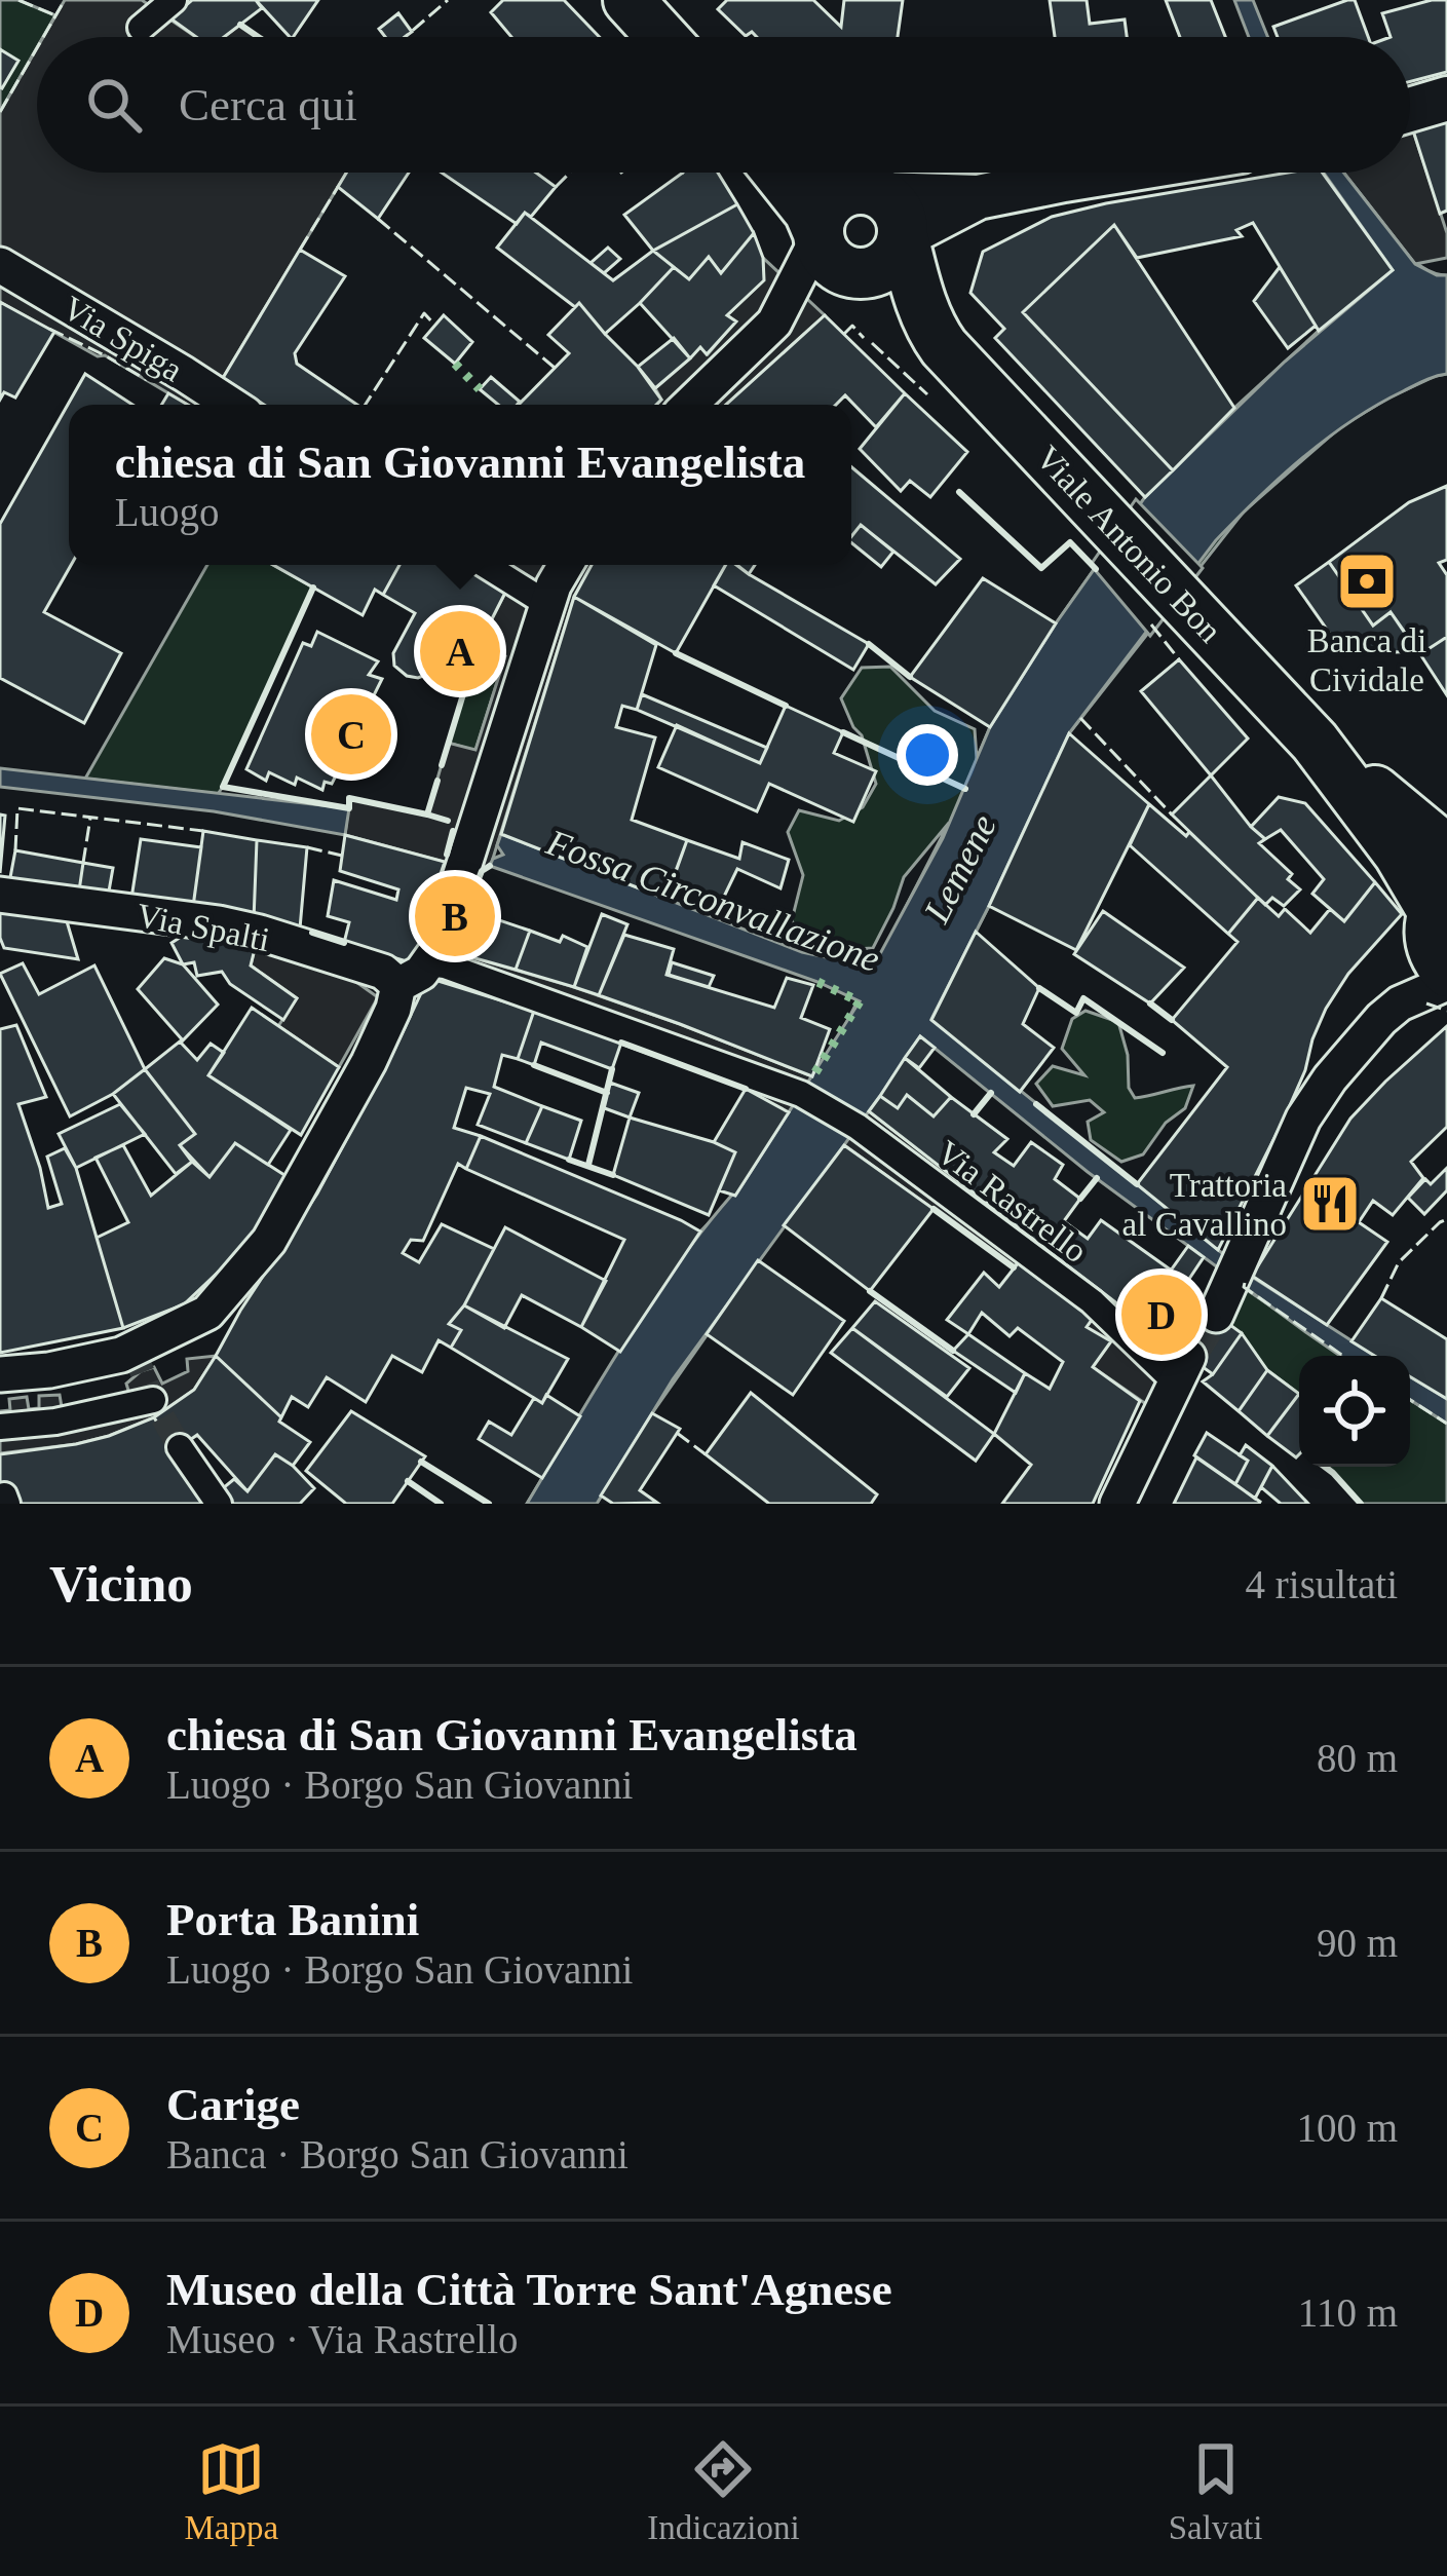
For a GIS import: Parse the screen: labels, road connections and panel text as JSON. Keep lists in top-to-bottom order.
{
  "streets": {
    "main road": ["Viale Antonio Bon"],
    "street": ["Via Spiga", "Via Spalti", "Via Rastrello"]
  },
  "water": ["Lemene", "Fossa Circonvallazione"],
  "places": {
    "bank": ["Banca di Cividale"],
    "restaurant": ["Trattoria al Cavallino"]
  },
  "page": {
    "search": "Cerca qui",
    "popup": ["chiesa di San Giovanni Evangelista", "Luogo"],
    "pins": [
      "A",
      "C",
      "B",
      "D"
    ],
    "heading": ["Vicino", "4 risultati"],
    "list": [
      {
        "mark": "A",
        "name": "chiesa di San Giovanni Evangelista",
        "note": "Luogo · Borgo San Giovanni",
        "value": "80 m"
      },
      {
        "mark": "B",
        "name": "Porta Banini",
        "note": "Luogo · Borgo San Giovanni",
        "value": "90 m"
      },
      {
        "mark": "C",
        "name": "Carige",
        "note": "Banca · Borgo San Giovanni",
        "value": "100 m"
      },
      {
        "mark": "D",
        "name": "Museo della Città Torre Sant'Agnese",
        "note": "Museo · Via Rastrello",
        "value": "110 m"
      }
    ],
    "nav": ["Mappa", "Indicazioni", "Salvati"]
  }
}
